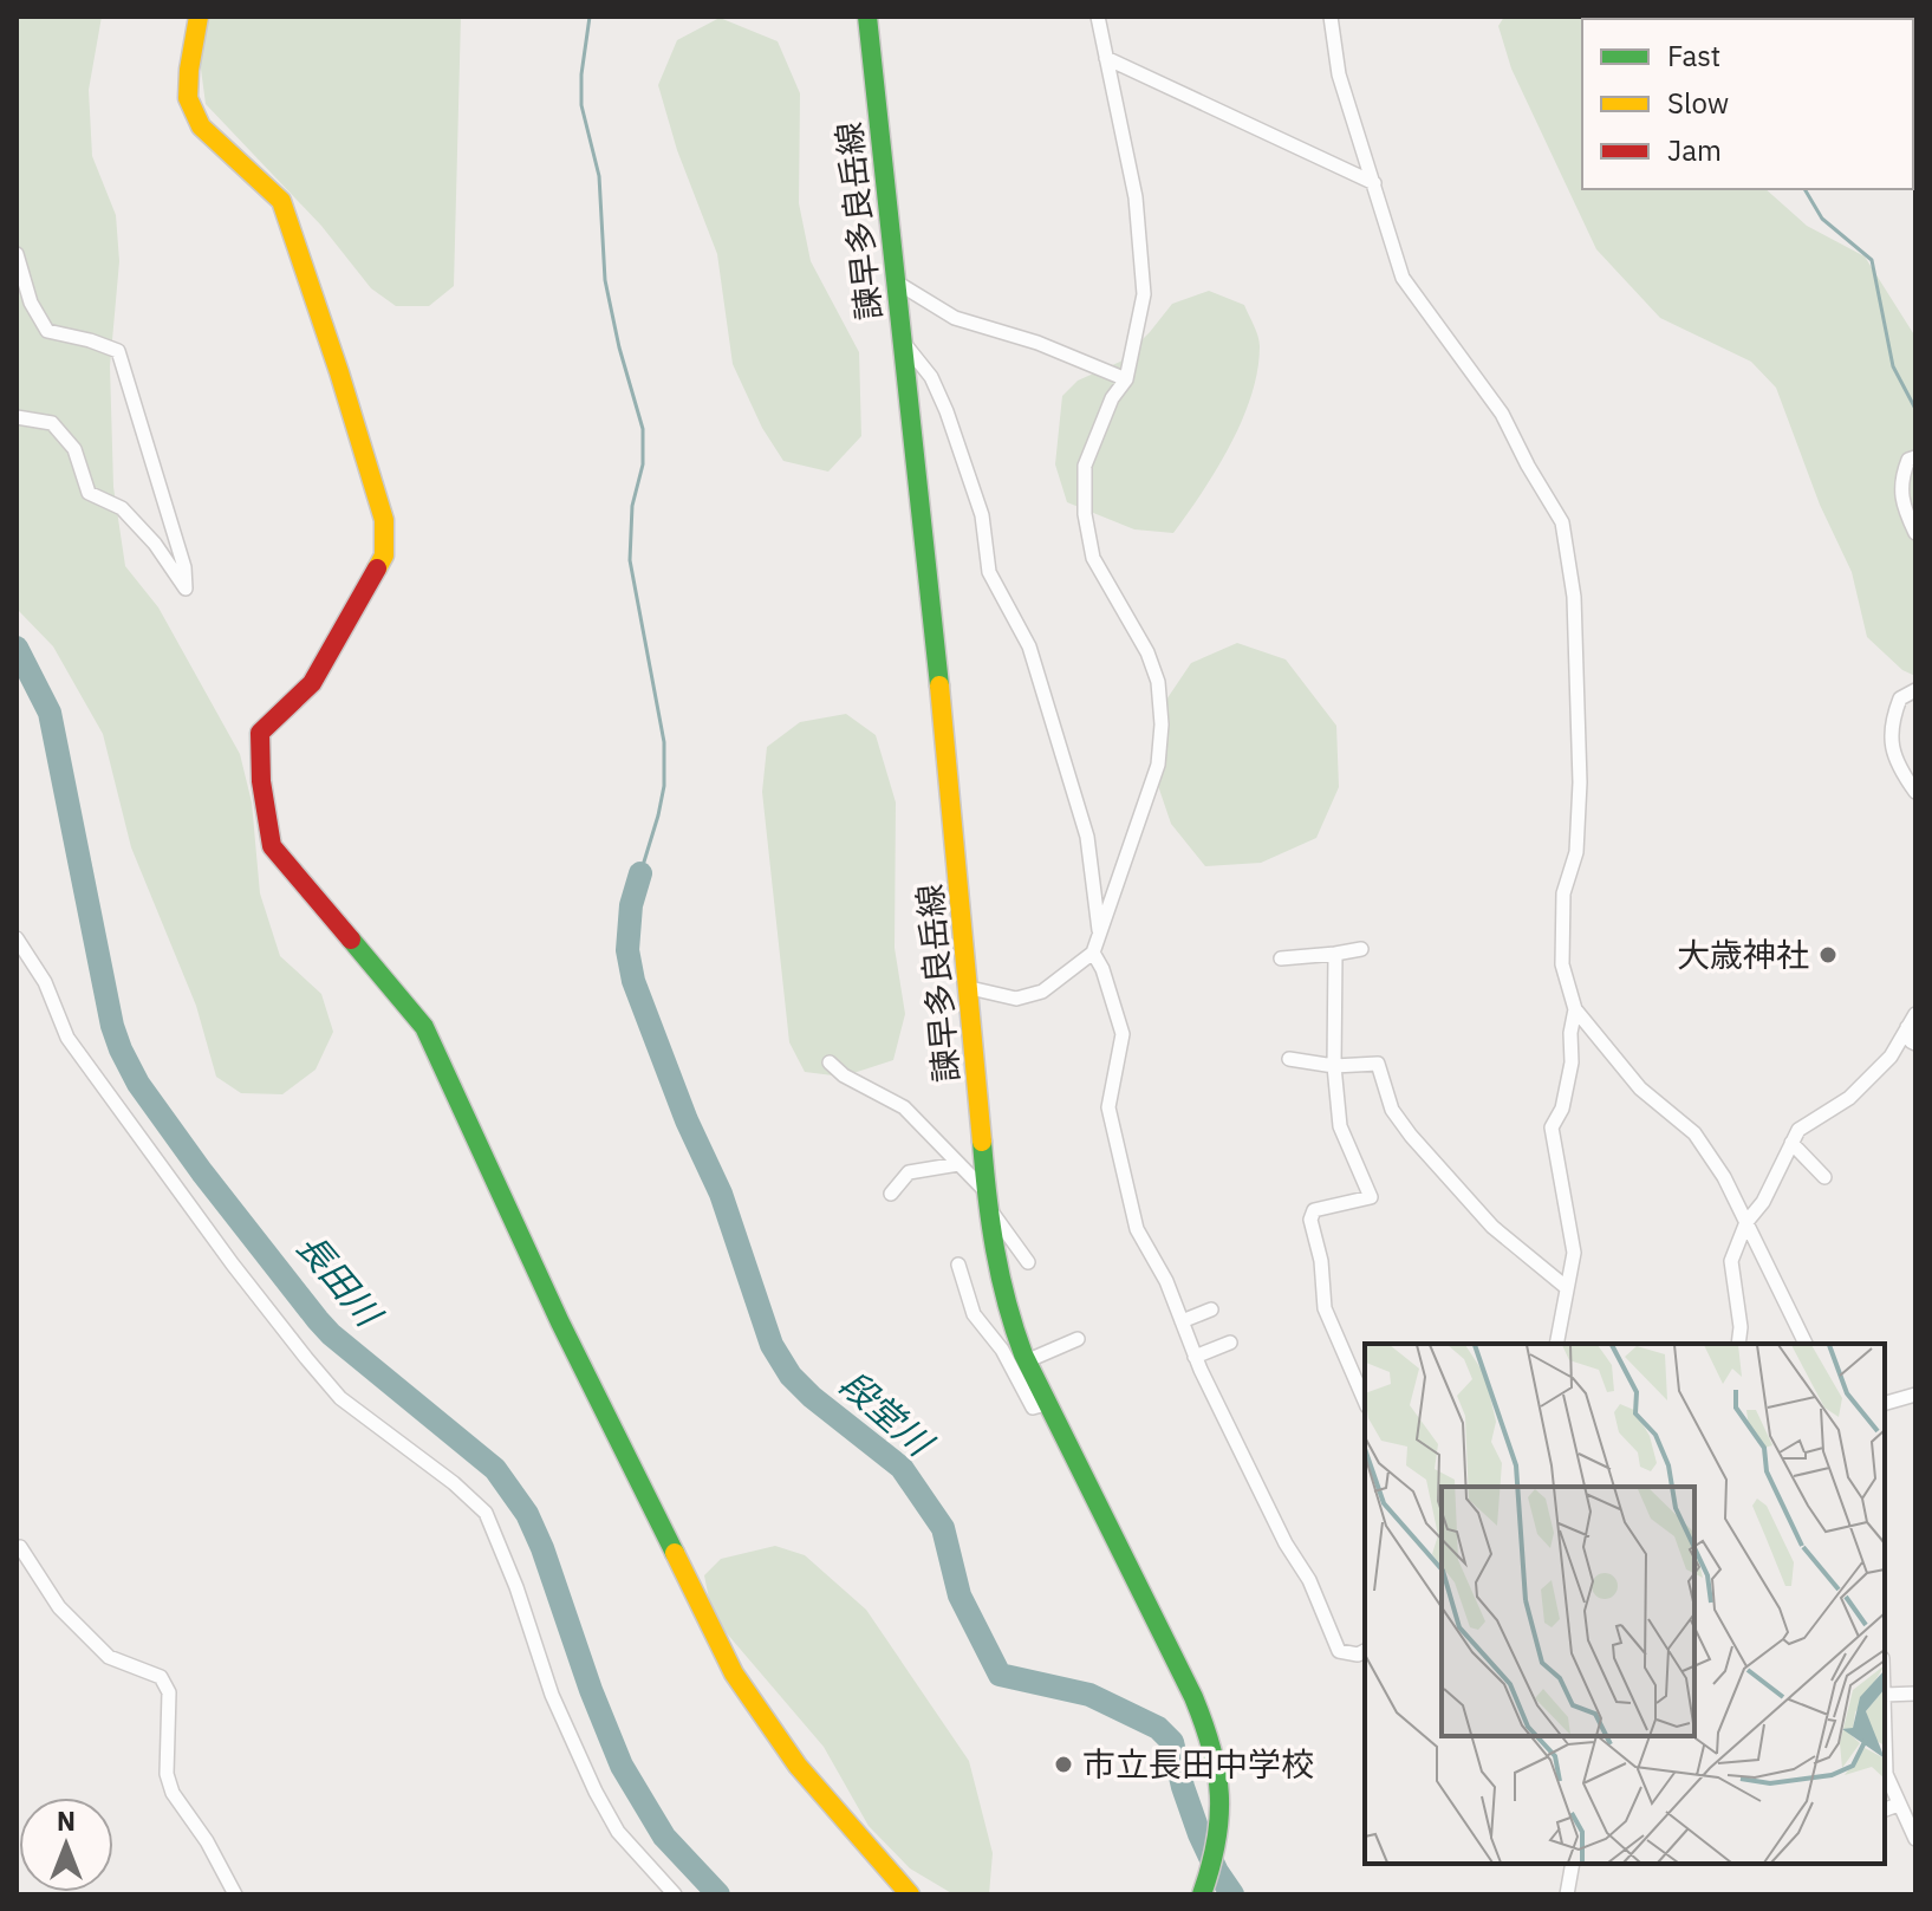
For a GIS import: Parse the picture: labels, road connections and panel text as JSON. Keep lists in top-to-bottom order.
{
  "streets": {
    "street": ["諫早多良岳線"]
  },
  "water": ["長田川", "段堂川"],
  "places": ["大歳神社", "市立長田中学校"],
  "legend": ["Fast", "Slow", "Jam"],
  "north": "top"
}
